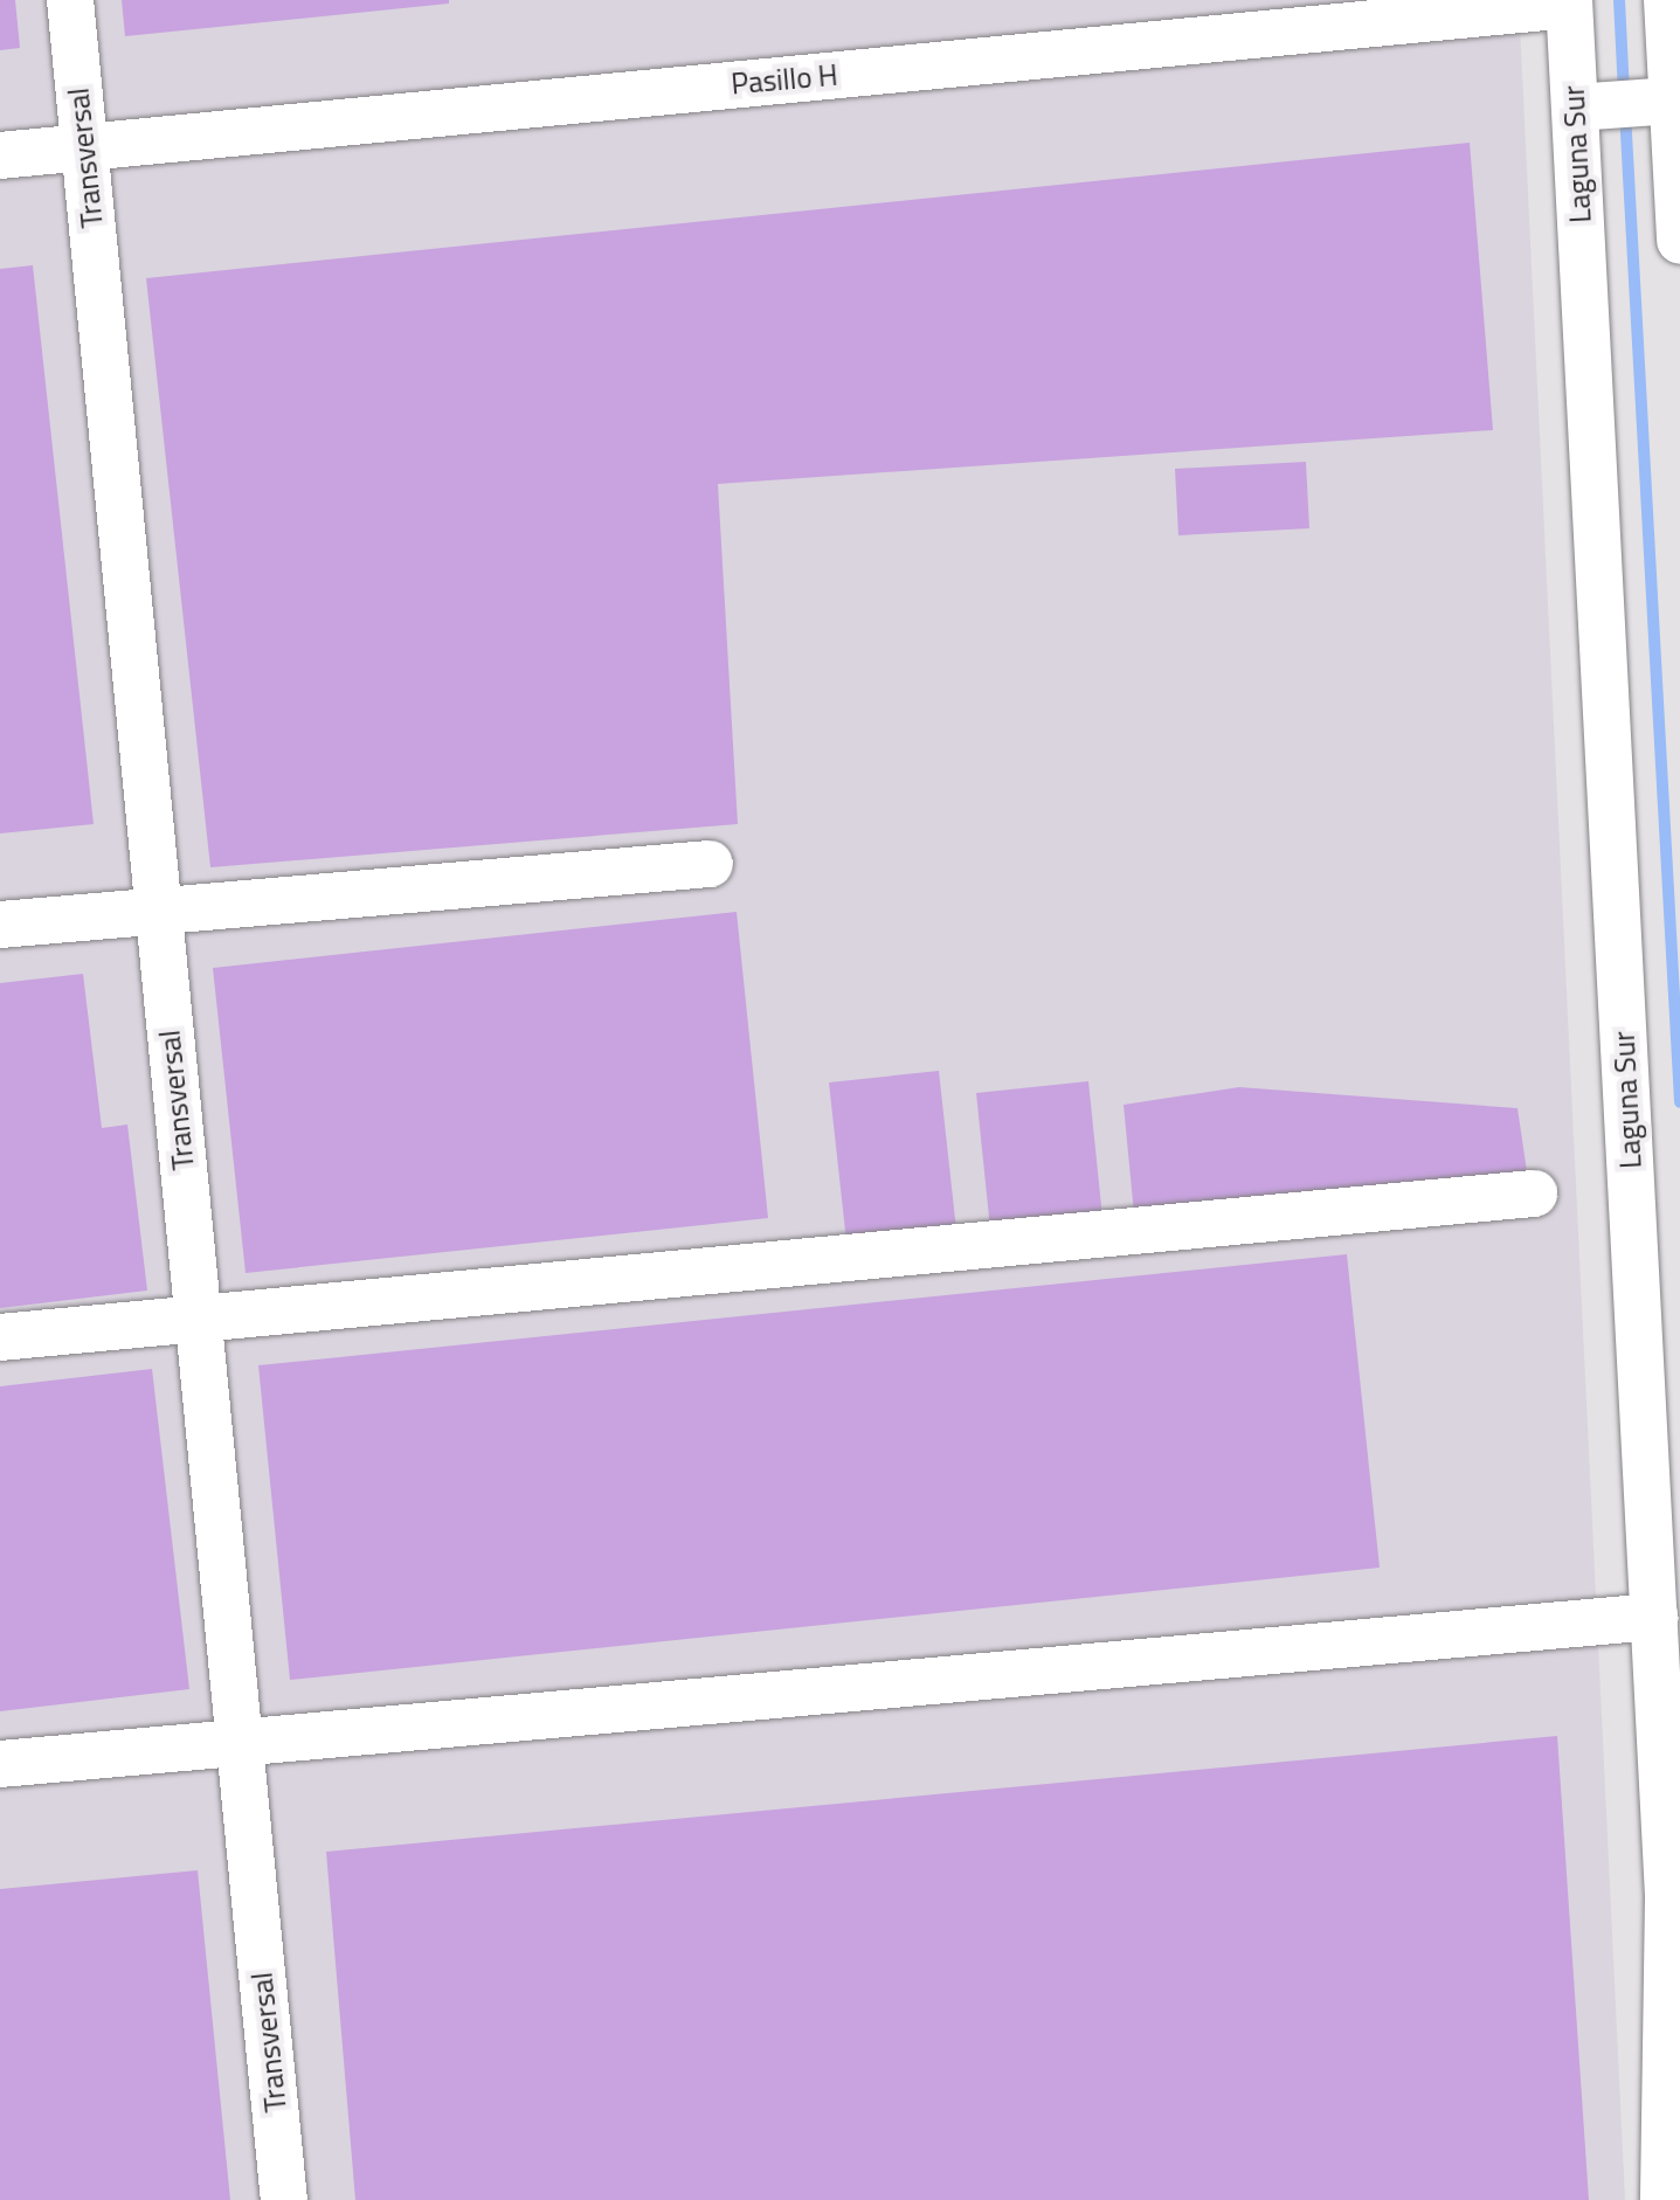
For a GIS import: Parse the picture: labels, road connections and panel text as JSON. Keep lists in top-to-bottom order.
{
  "streets": {
    "street": ["Pasillo H", "Laguna Sur", "Transversal"]
  },
  "crossings": [
    ["Pasillo H", "Laguna Sur"],
    ["Pasillo H", "Transversal"]
  ]
}
